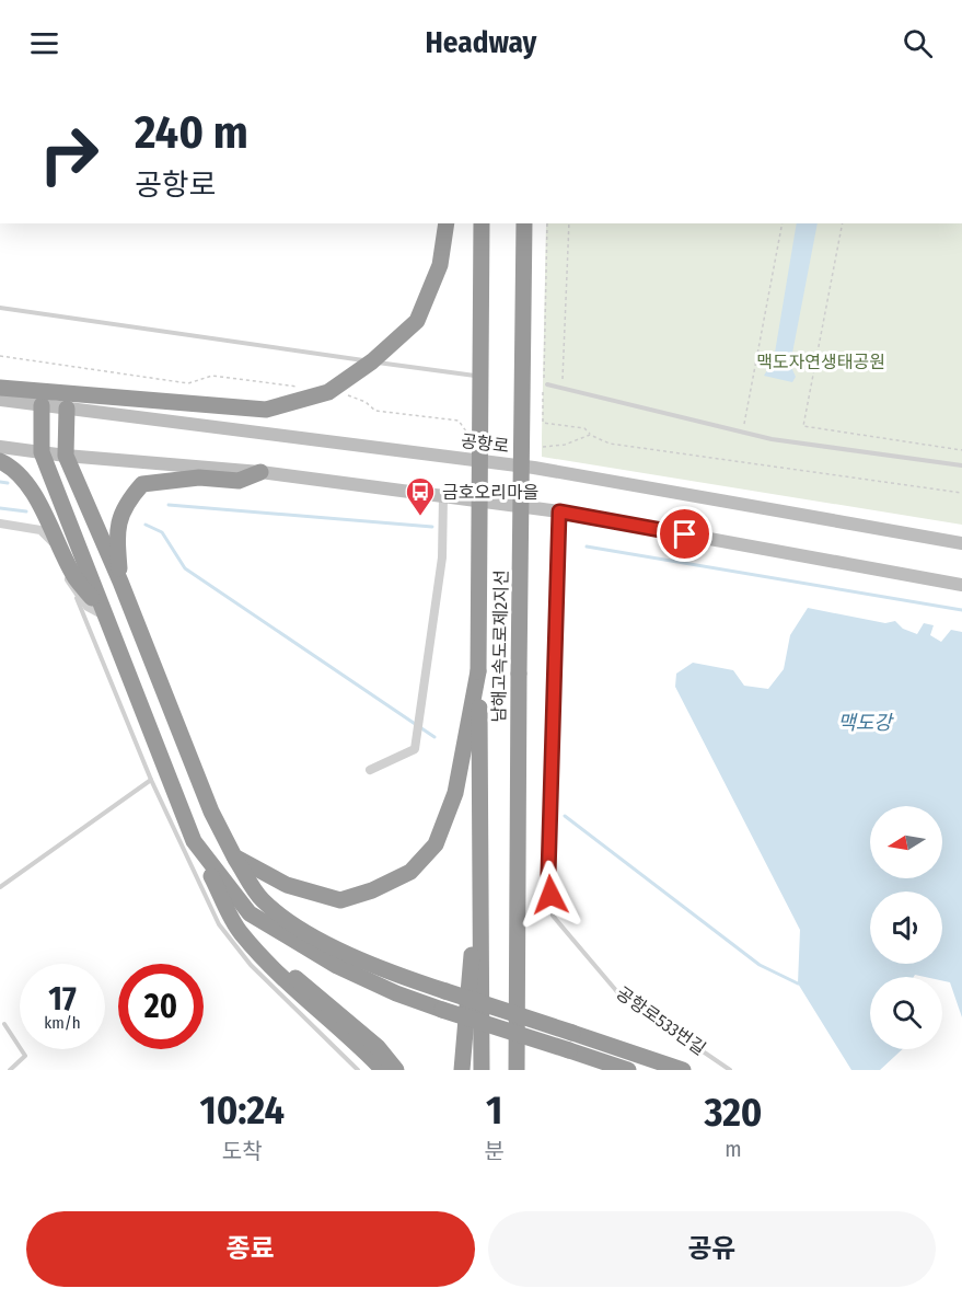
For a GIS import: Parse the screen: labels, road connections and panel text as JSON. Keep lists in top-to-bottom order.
{
  "streets": {
    "highway": ["남해고속도로제2지선"],
    "main road": ["공항로"],
    "lane": ["공항로533번길"]
  },
  "water": ["맥도강"],
  "parks": ["맥도자연생태공원"],
  "places": {
    "bus stop": ["금호오리마을"]
  },
  "north": "left",
  "page": {
    "header": "Headway",
    "turn": ["240 m", "공항로"],
    "speed": "17 km/h",
    "limit": "20",
    "eta": [
      "10:24",
      "도착",
      "1",
      "분",
      "320",
      "m"
    ],
    "buttons": ["종료", "공유"]
  }
}
